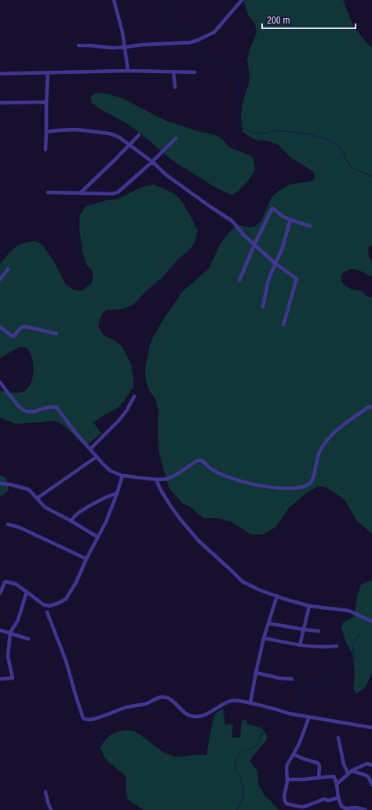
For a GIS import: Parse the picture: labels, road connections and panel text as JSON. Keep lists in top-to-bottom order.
{
  "scale_bar": "200 m"
}
